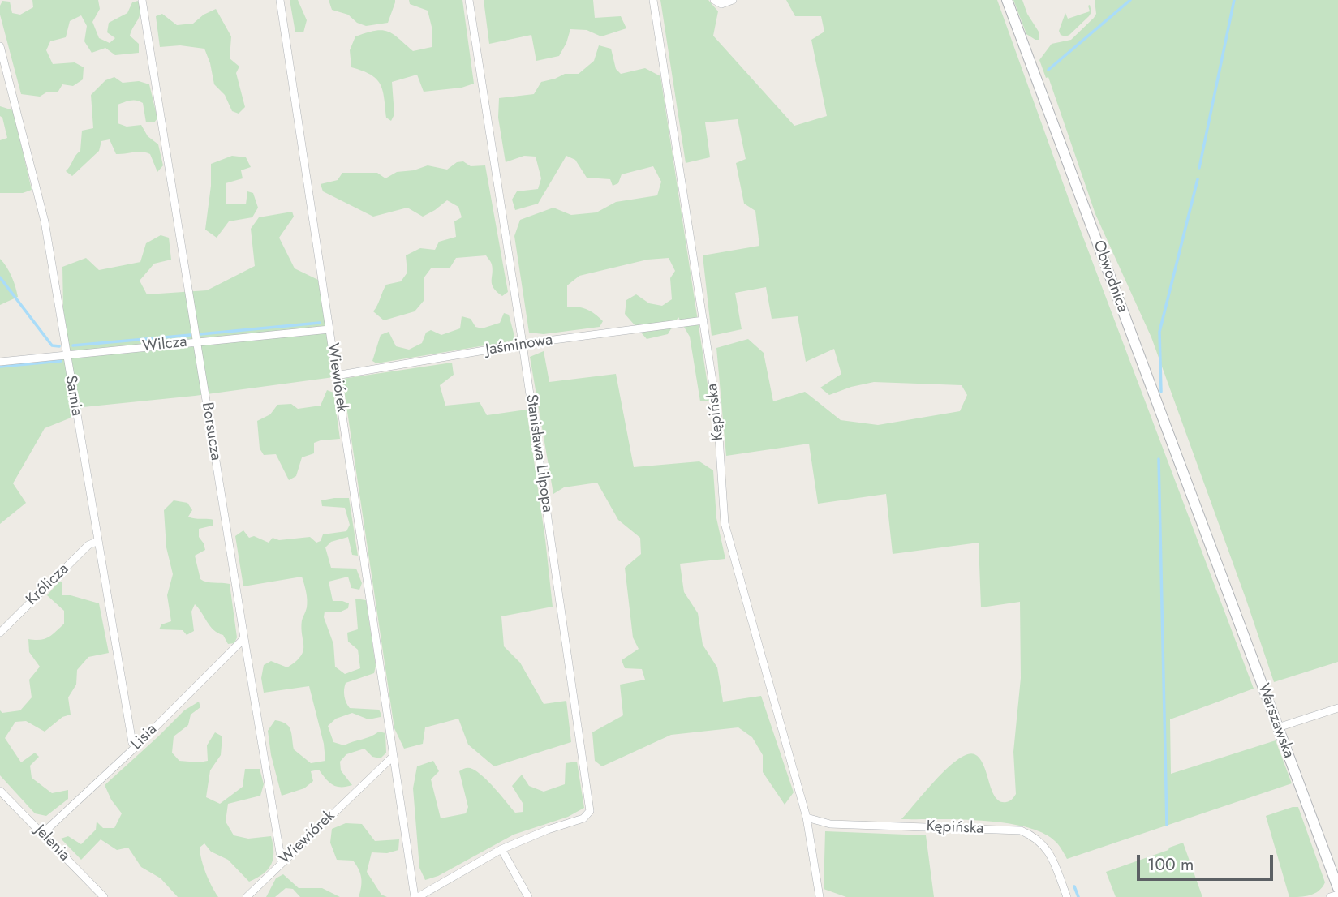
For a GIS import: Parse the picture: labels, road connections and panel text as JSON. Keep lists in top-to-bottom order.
{
  "streets": {
    "main road": ["Obwodnica", "Warszawska"],
    "street": [
      "Wilcza",
      "Jaśminowa",
      "Wiewiórek",
      "Sarnia",
      "Kępińska",
      "Borsucza",
      "Stanisława Lilpopa",
      "Królicza",
      "Lisia",
      "Jelenia"
    ]
  },
  "crossings": [
    ["Obwodnica", "Warszawska"],
    ["Wilcza", "Wiewiórek"],
    ["Wilcza", "Sarnia"],
    ["Wilcza", "Borsucza"],
    ["Jaśminowa", "Wiewiórek"],
    ["Jaśminowa", "Kępińska"],
    ["Jaśminowa", "Stanisława Lilpopa"],
    ["Wiewiórek", "Borsucza"],
    ["Sarnia", "Królicza"],
    ["Sarnia", "Lisia"],
    ["Borsucza", "Lisia"],
    ["Lisia", "Jelenia"]
  ],
  "scale_bar": "100 m"
}
